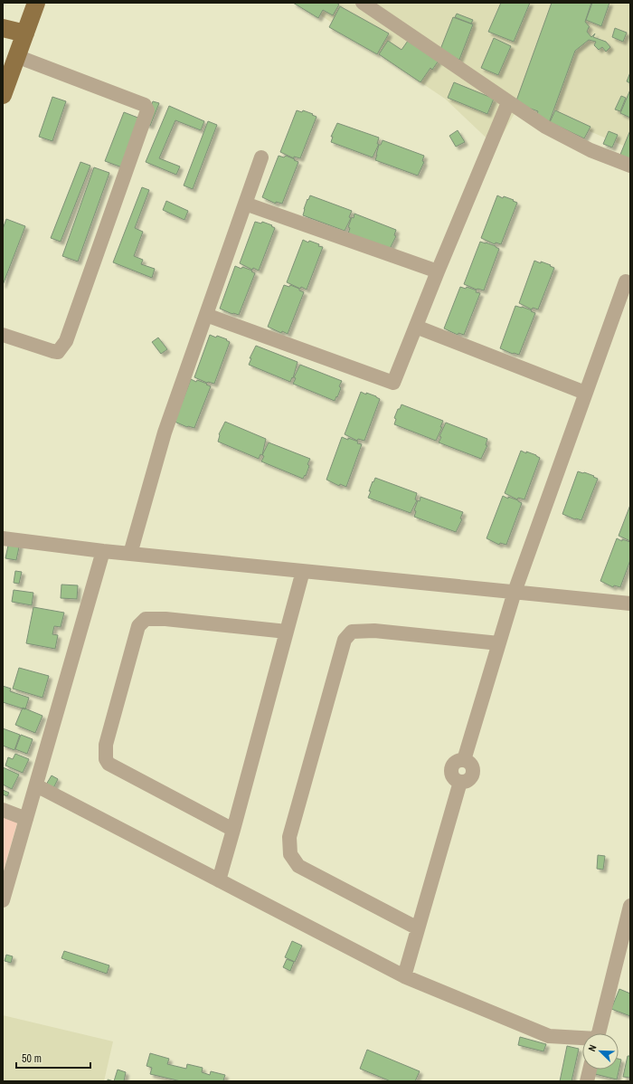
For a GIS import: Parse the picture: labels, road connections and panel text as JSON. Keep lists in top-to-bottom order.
{
  "scale_bar": "50 m",
  "north": "top left"
}
